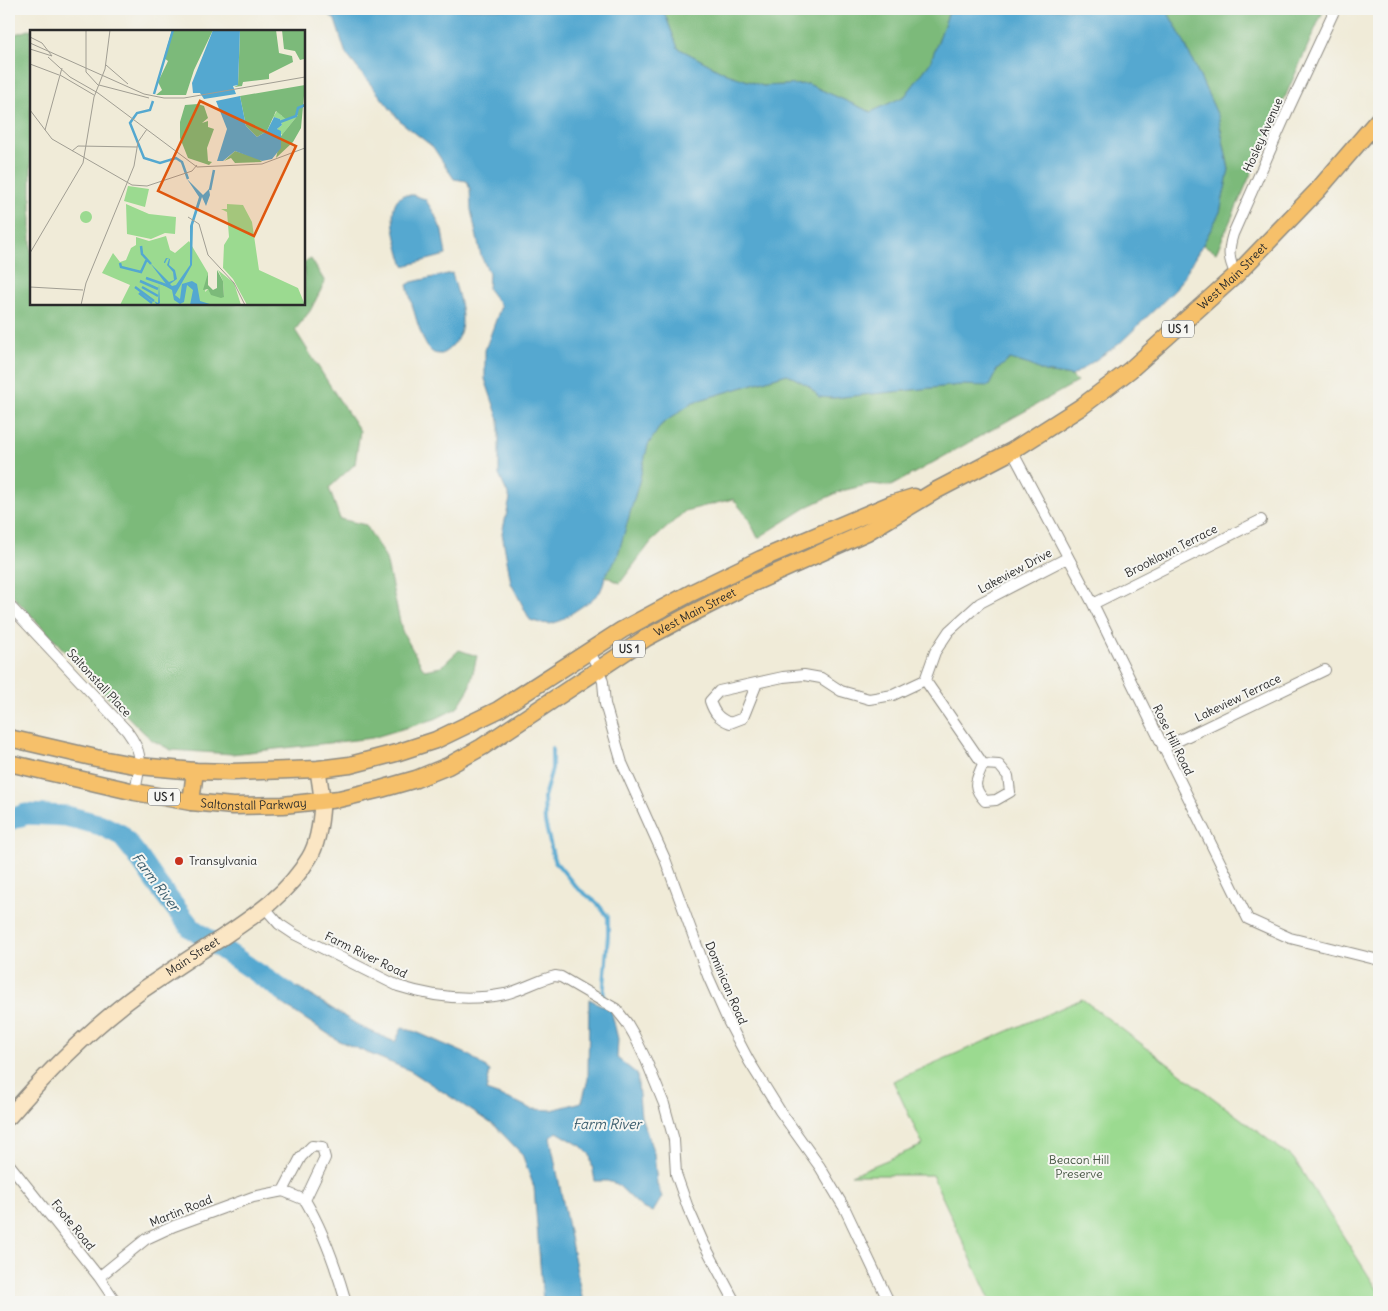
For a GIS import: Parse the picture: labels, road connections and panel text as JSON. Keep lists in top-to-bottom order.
{
  "streets": {
    "main road": [
      "West Main Street",
      "US 1",
      "Saltonstall Parkway",
      "Main Street"
    ],
    "street": [
      "Hosley Avenue",
      "Brooklawn Terrace",
      "Lakeview Drive",
      "Saltonstall Place",
      "Lakeview Terrace",
      "Rose Hill Road",
      "Farm River Road",
      "Dominican Road",
      "Martin Road",
      "Foote Road"
    ]
  },
  "crossings": [
    ["Hosley Avenue", "West Main Street"],
    ["West Main Street", "US 1"],
    ["West Main Street", "Rose Hill Road"],
    ["West Main Street", "Saltonstall Parkway"],
    ["West Main Street", "Main Street"],
    ["West Main Street", "Dominican Road"],
    ["US 1", "Saltonstall Place"],
    ["US 1", "Main Street"],
    ["Brooklawn Terrace", "Rose Hill Road"],
    ["Lakeview Drive", "Rose Hill Road"],
    ["Saltonstall Place", "Saltonstall Parkway"],
    ["Lakeview Terrace", "Rose Hill Road"],
    ["Saltonstall Parkway", "Main Street"],
    ["Farm River Road", "Main Street"],
    ["Martin Road", "Foote Road"]
  ],
  "water": ["Farm River"],
  "parks": ["Beacon Hill Preserve"],
  "places": ["Transylvania"]
}
